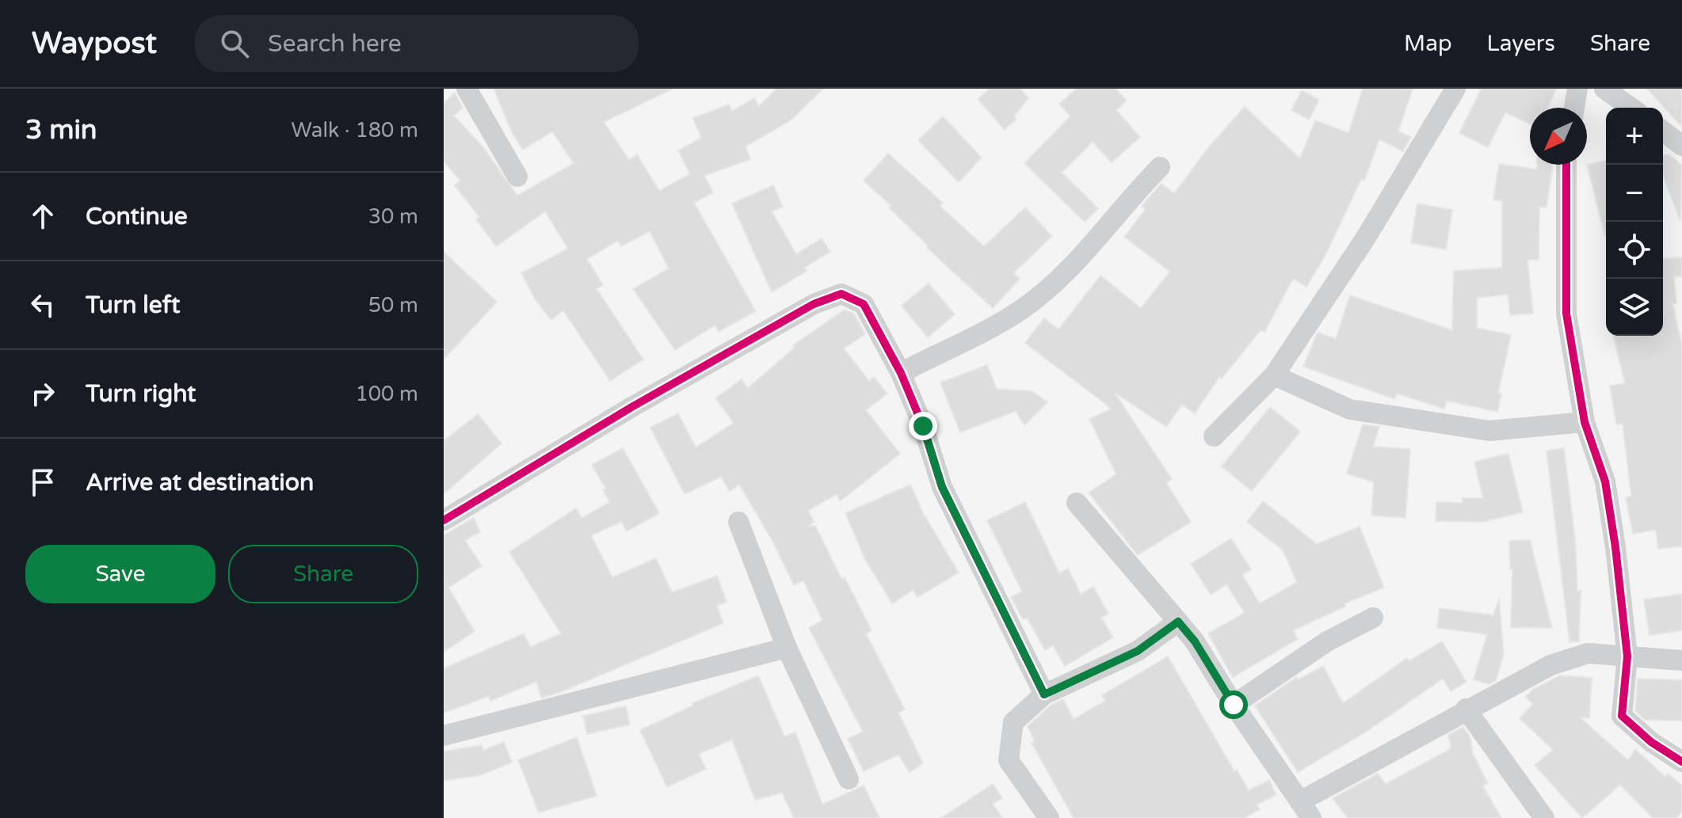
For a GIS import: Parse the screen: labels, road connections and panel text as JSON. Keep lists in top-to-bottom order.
{
  "north": "bottom left",
  "page": {
    "header": "Waypost",
    "search": "Search here",
    "nav": ["Map", "Layers", "Share"],
    "heading": ["3 min", "Walk · 180 m"],
    "map_buttons": ["+", "−"],
    "list": [
      ["Continue", "30 m"],
      ["Turn left", "50 m"],
      ["Turn right", "100 m"],
      "Arrive at destination"
    ],
    "buttons": ["Save", "Share"]
  }
}
